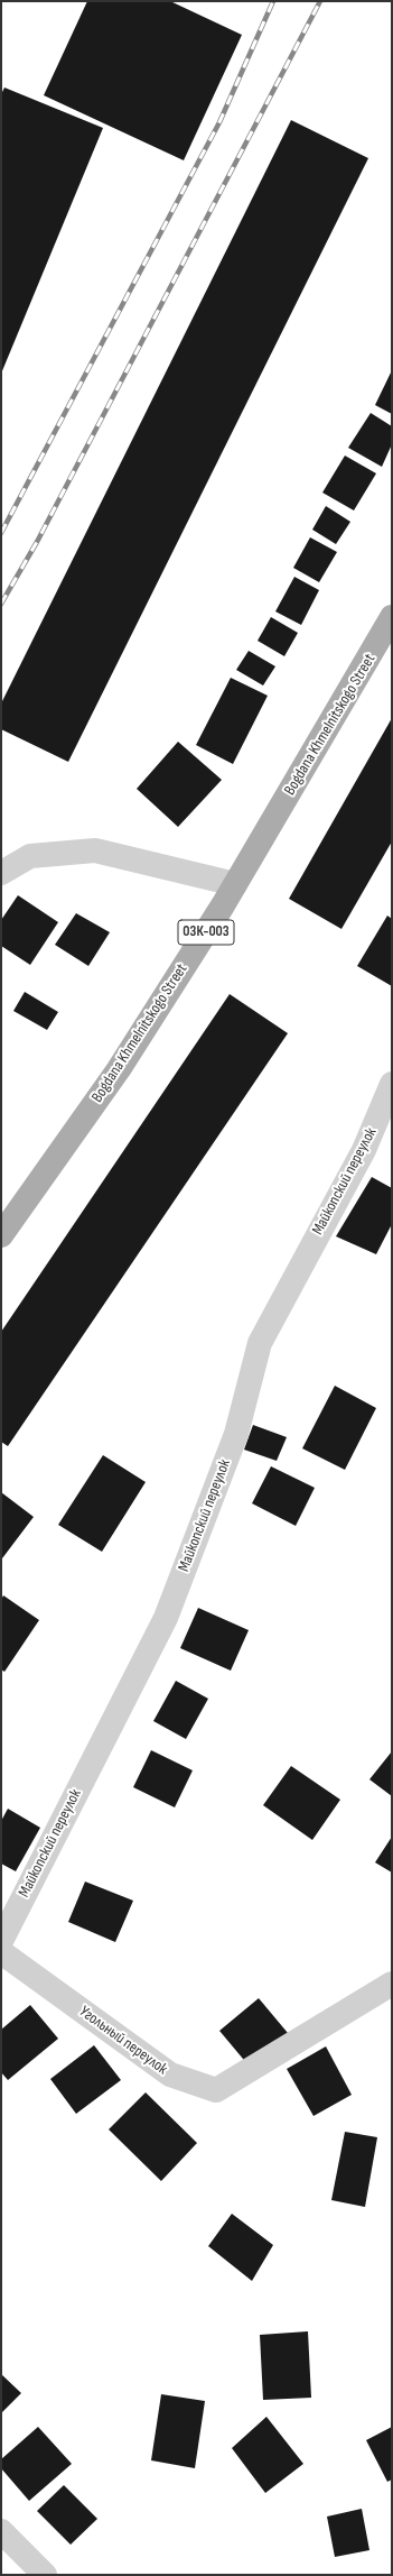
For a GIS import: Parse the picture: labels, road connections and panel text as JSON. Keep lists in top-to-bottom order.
{
  "streets": {
    "main road": ["Bogdana Khmelnitskogo Street", "03К-003"],
    "street": ["Майкопский переулок", "Угольный переулок"]
  }
}
